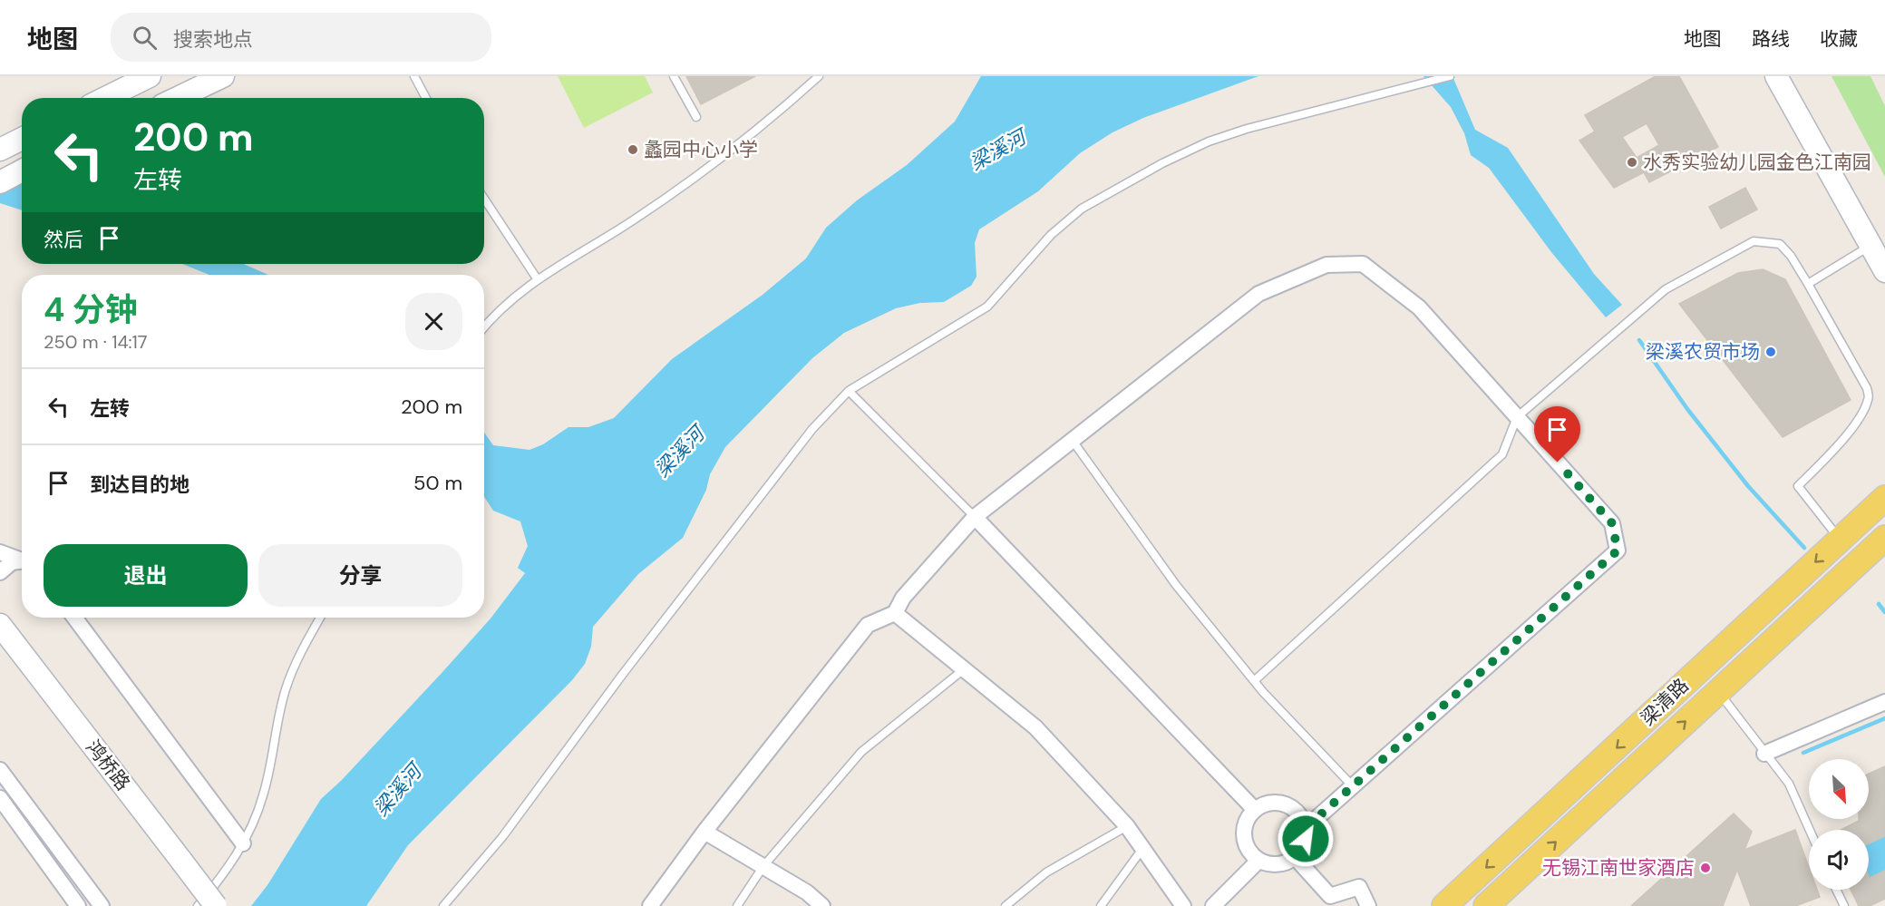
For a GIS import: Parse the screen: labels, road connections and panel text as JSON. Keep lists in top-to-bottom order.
{
  "streets": {
    "main road": ["梁清路", "鸿桥路"]
  },
  "water": ["梁溪河"],
  "places": [
    "蠡园中心小学",
    "水秀实验幼儿园金色江南园",
    "梁溪农贸市场",
    "无锡江南世家酒店"
  ],
  "north": "bottom right",
  "page": {
    "header": "地图",
    "search": "搜索地点",
    "nav": ["地图", "路线", "收藏"],
    "turn": ["200 m", "左转"],
    "then": "然后",
    "heading": ["4 分钟", "250 m · 14:17"],
    "list": [
      {
        "name": "左转",
        "value": "200 m"
      },
      {
        "name": "到达目的地",
        "value": "50 m"
      }
    ],
    "buttons": ["退出", "分享"]
  }
}
